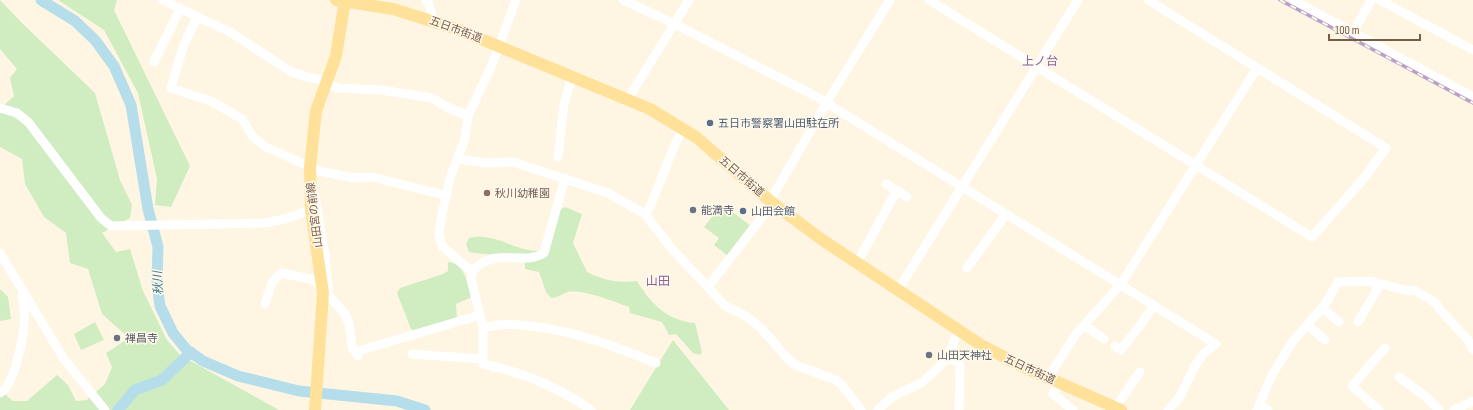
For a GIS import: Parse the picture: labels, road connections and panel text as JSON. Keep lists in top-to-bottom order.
{
  "streets": {
    "main road": ["五日市街道", "山田宮の前線"]
  },
  "crossings": [
    ["五日市街道", "山田宮の前線"]
  ],
  "districts": ["上ノ台", "山田"],
  "water": ["秋川"],
  "places": [
    "五日市警察署山田駐在所",
    "秋川幼稚園",
    "能満寺",
    "山田会館",
    "禅昌寺",
    "山田天神社"
  ],
  "scale_bar": "100 m"
}
